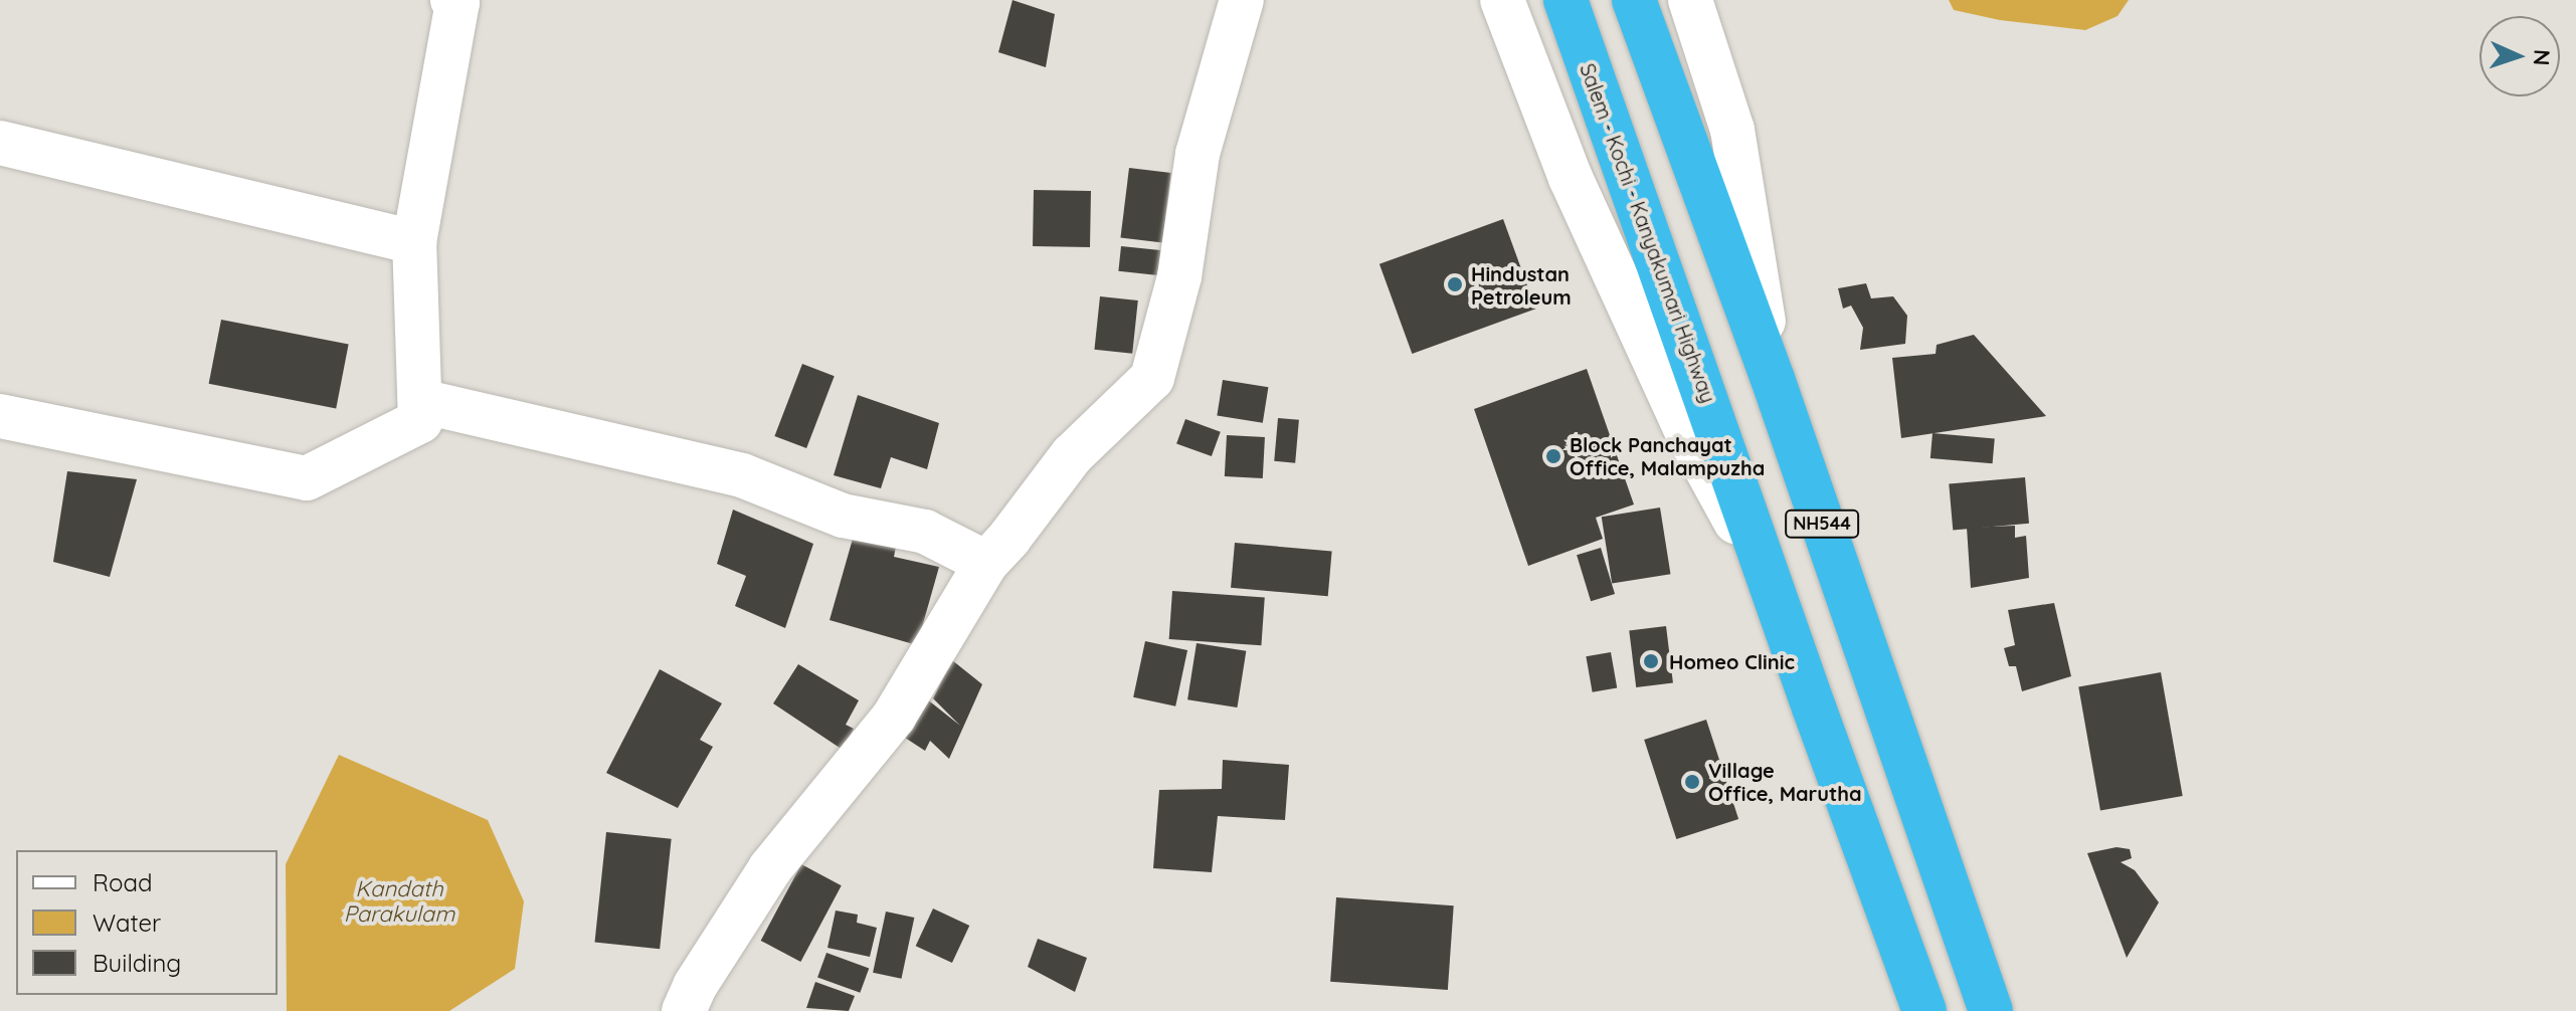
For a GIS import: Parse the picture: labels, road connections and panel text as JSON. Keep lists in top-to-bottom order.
{
  "streets": {
    "highway": ["Salem - Kochi - Kanyakumari Highway", "NH544"]
  },
  "water": ["Kandath Parakulam"],
  "places": [
    "Hindustan Petroleum",
    "Block Panchayat Office, Malampuzha",
    "Homeo Clinic",
    "Village Office, Marutha"
  ],
  "legend": ["Road", "Water", "Building"],
  "north": "right"
}
